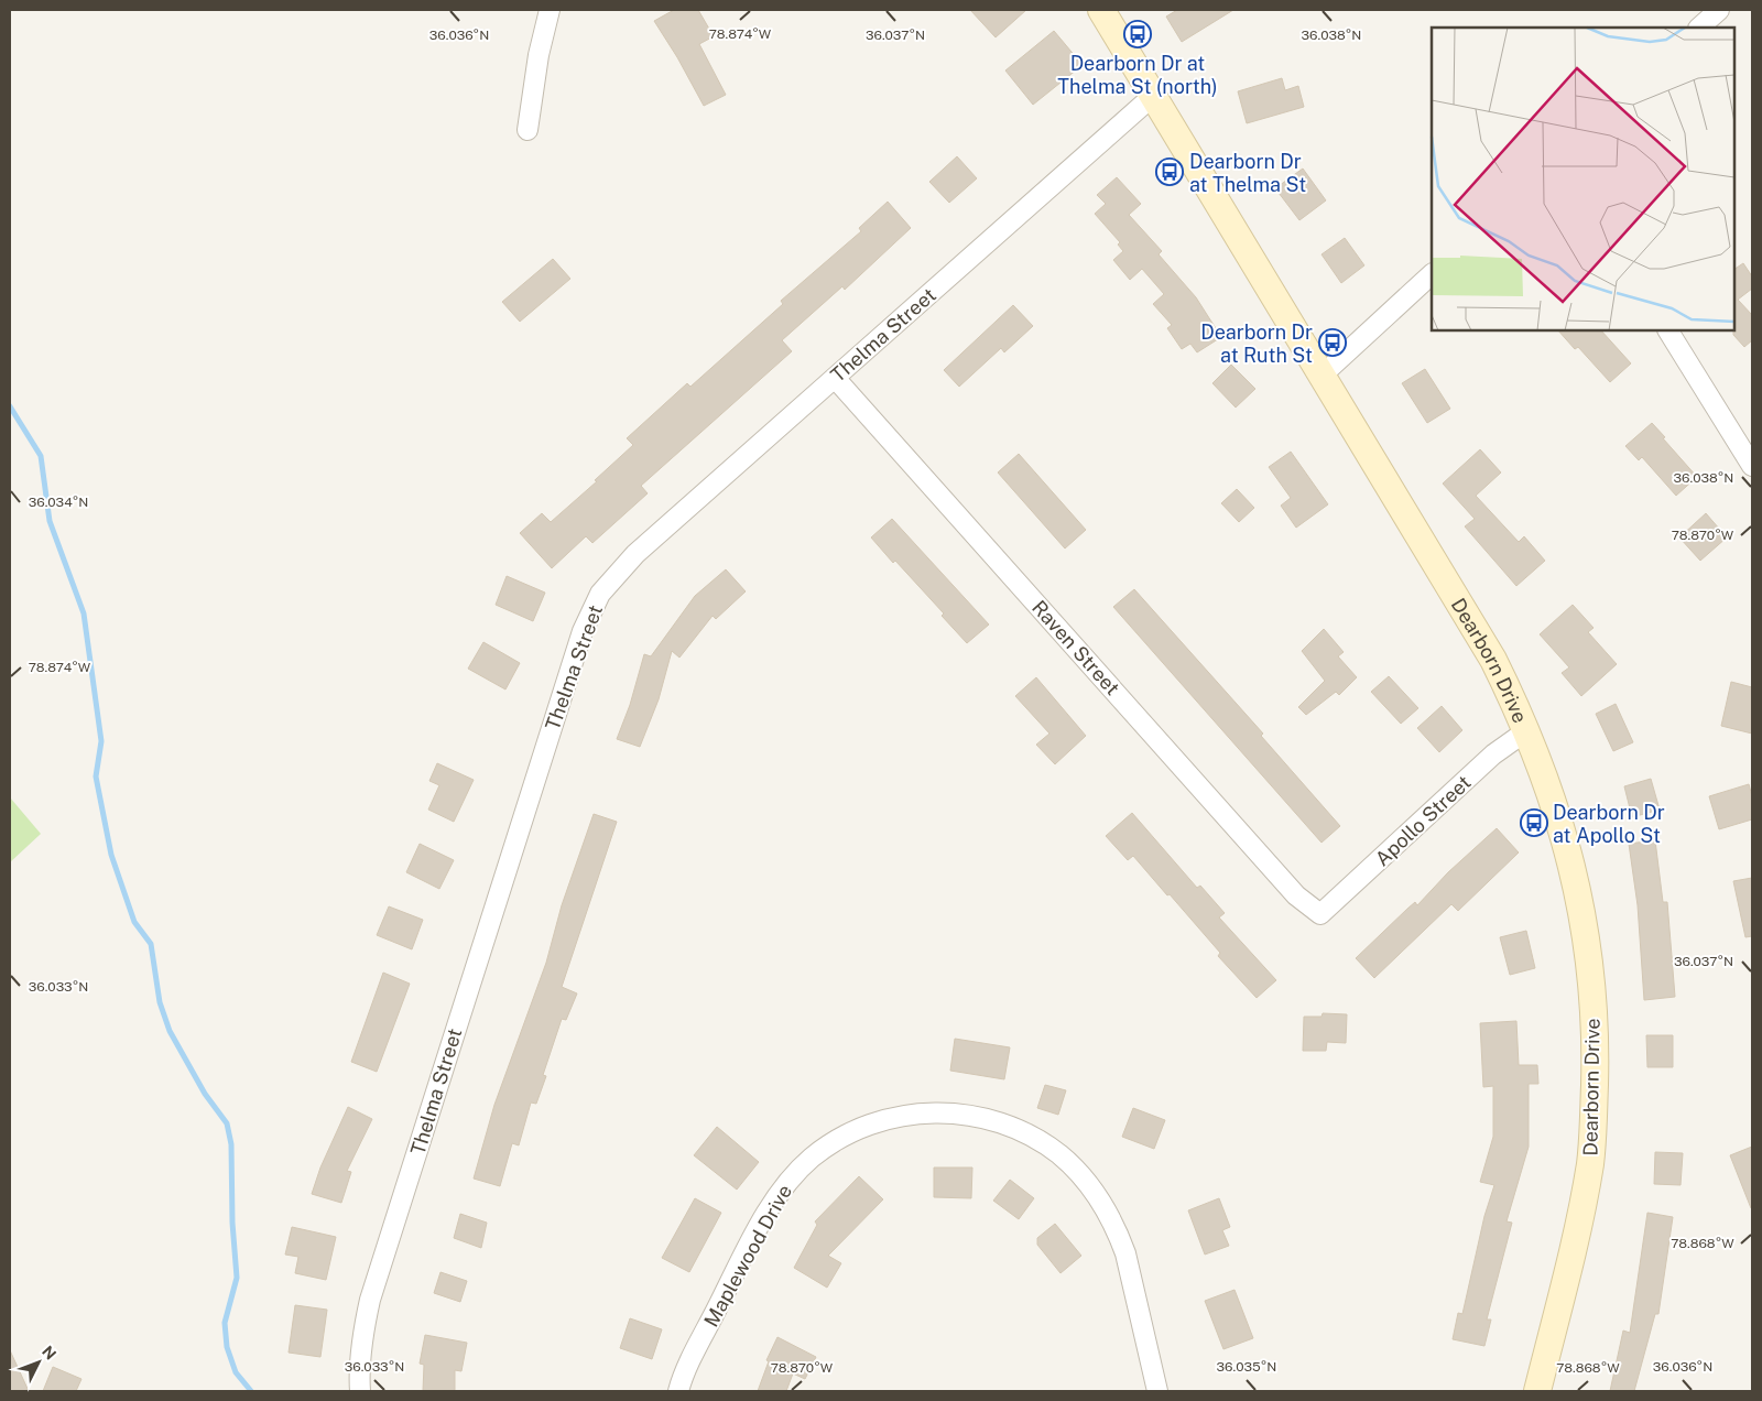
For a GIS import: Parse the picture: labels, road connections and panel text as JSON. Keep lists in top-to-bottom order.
{
  "streets": {
    "street": [
      "Thelma Street",
      "Raven Street",
      "Dearborn Drive",
      "Apollo Street",
      "Maplewood Drive"
    ]
  },
  "crossings": [
    ["Thelma Street", "Raven Street"],
    ["Thelma Street", "Dearborn Drive"],
    ["Raven Street", "Apollo Street"],
    ["Dearborn Drive", "Apollo Street"]
  ],
  "places": {
    "bus stop": [
      "Dearborn Dr at Thelma St (north)",
      "Dearborn Dr at Thelma St",
      "Dearborn Dr at Ruth St",
      "Dearborn Dr at Apollo St"
    ]
  },
  "north": "top right",
  "coordinates": [
    "78.874°W",
    "36.036°N",
    "36.037°N",
    "36.038°N",
    "36.034°N",
    "78.870°W",
    "36.033°N",
    "78.868°W",
    "36.035°N"
  ]
}
